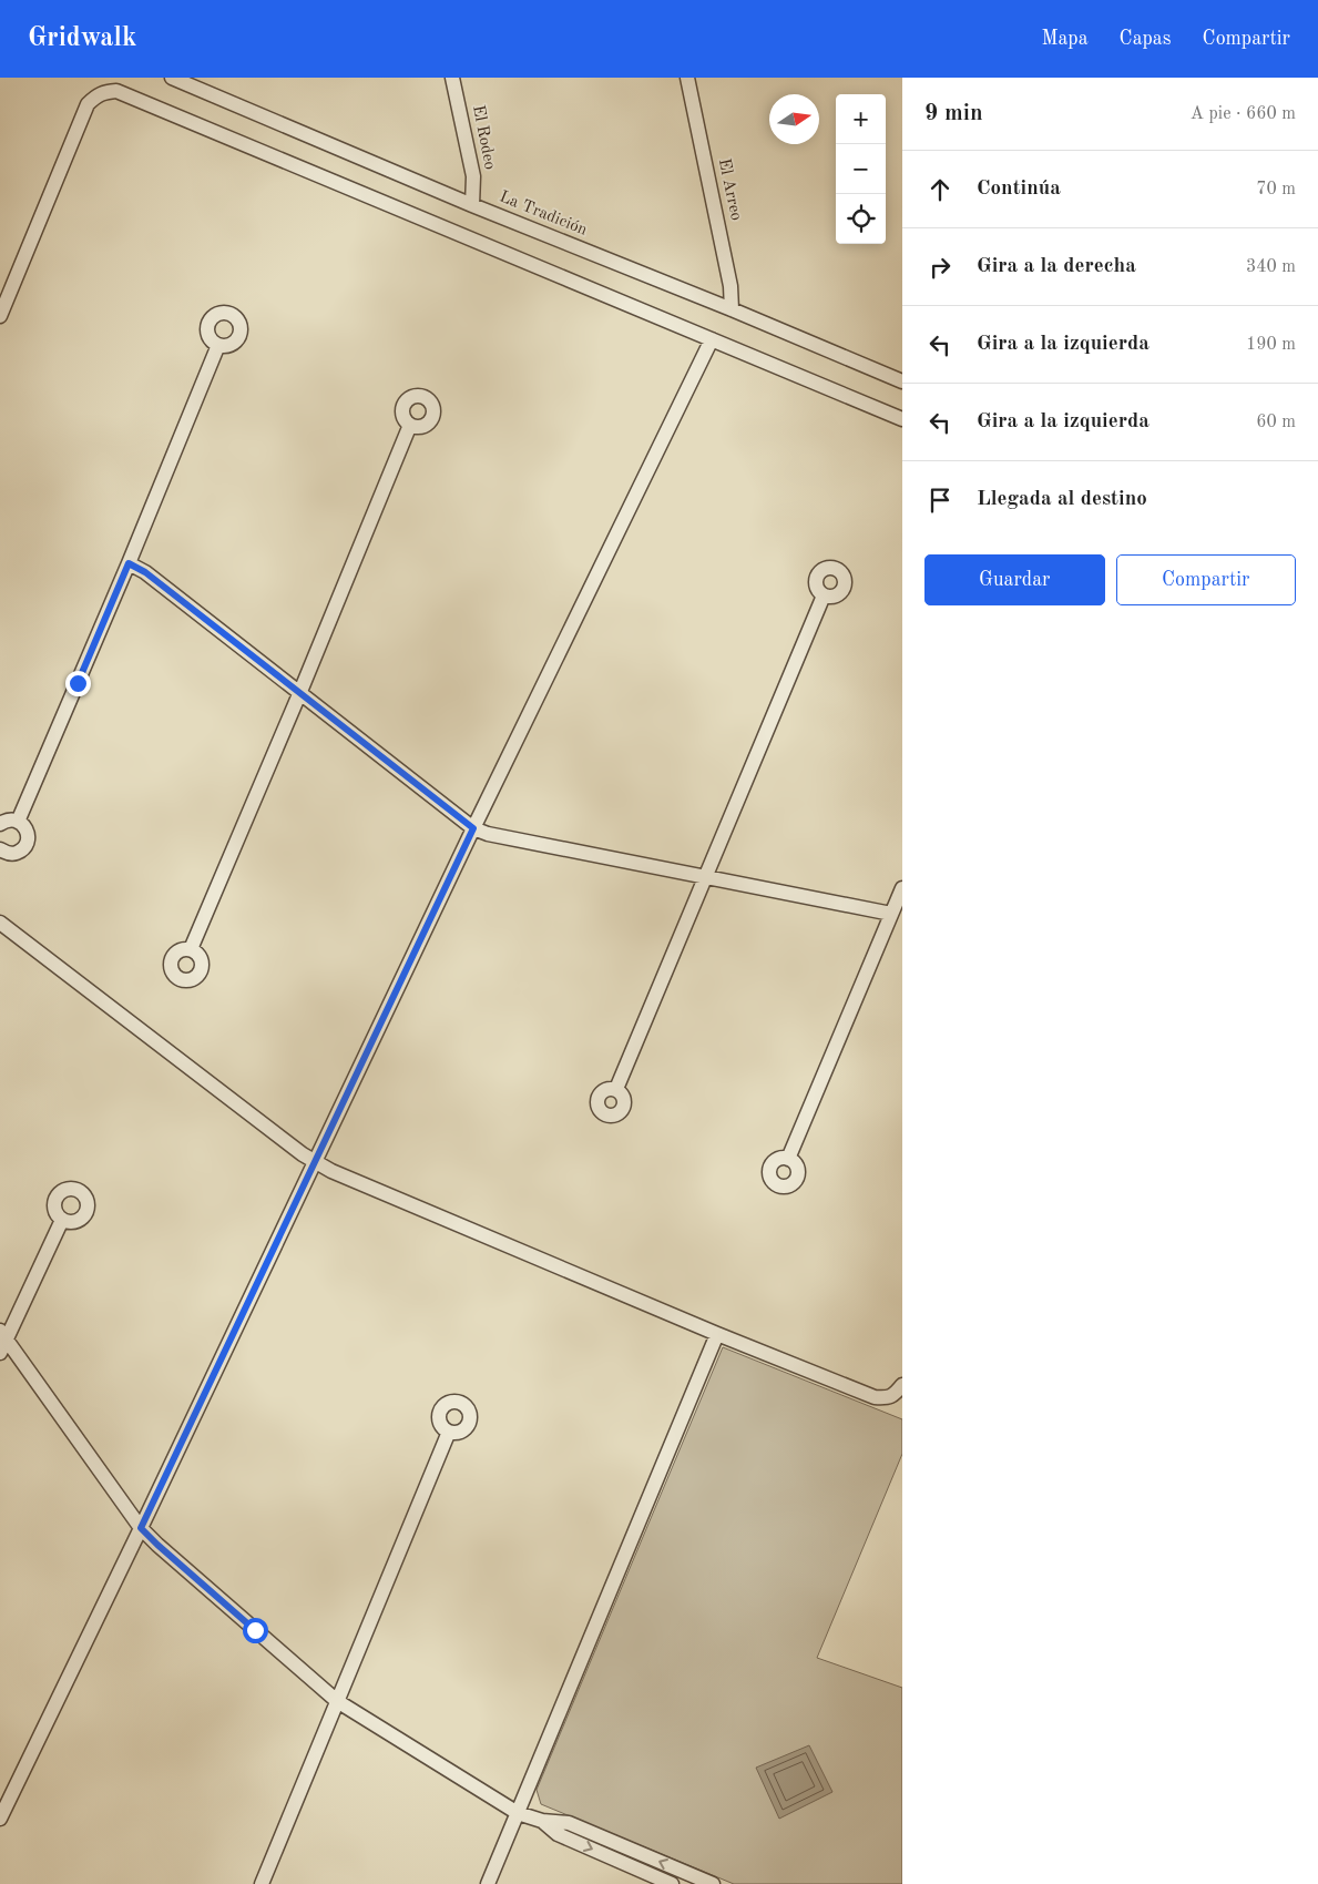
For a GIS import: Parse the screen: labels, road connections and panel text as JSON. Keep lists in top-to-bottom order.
{
  "streets": {
    "street": ["El Rodeo", "El Arreo", "La Tradición"]
  },
  "crossings": [
    ["El Rodeo", "La Tradición"],
    ["El Arreo", "La Tradición"]
  ],
  "north": "right",
  "page": {
    "header": "Gridwalk",
    "nav": ["Mapa", "Capas", "Compartir"],
    "heading": ["9 min", "A pie · 660 m"],
    "map_buttons": ["+", "−"],
    "list": [
      ["Continúa", "70 m"],
      ["Gira a la derecha", "340 m"],
      ["Gira a la izquierda", "190 m"],
      ["Gira a la izquierda", "60 m"],
      "Llegada al destino"
    ],
    "buttons": ["Guardar", "Compartir"]
  }
}
